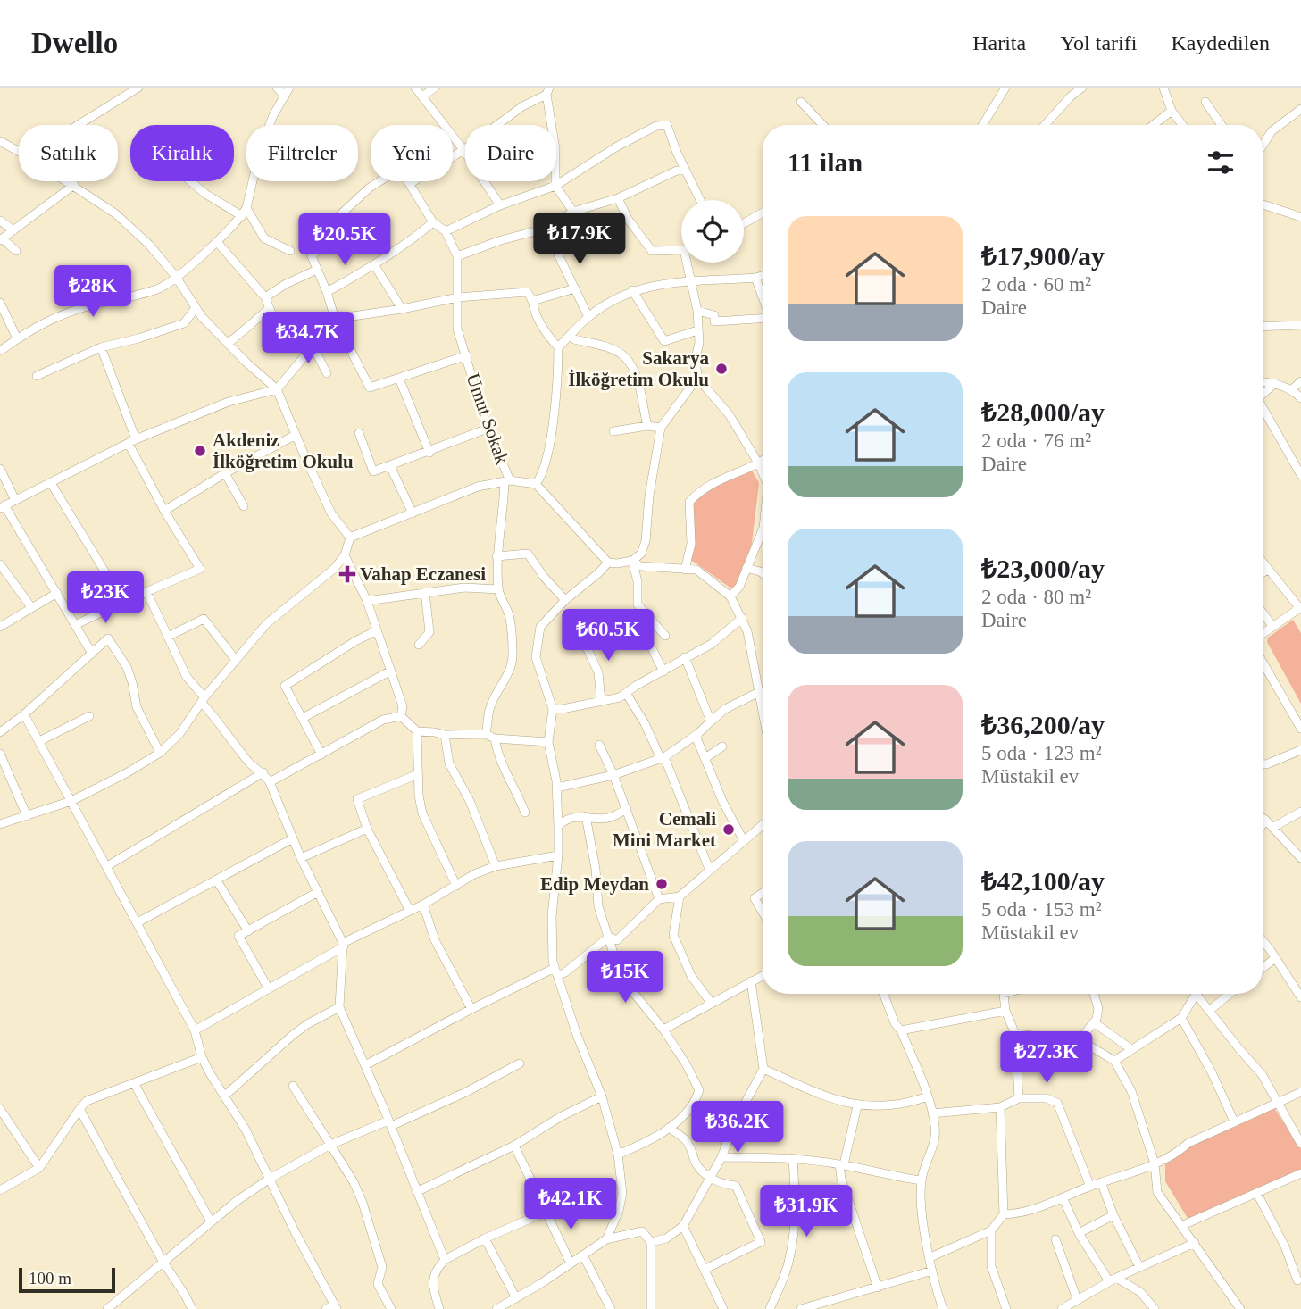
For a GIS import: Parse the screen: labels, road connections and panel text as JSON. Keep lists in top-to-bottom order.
{
  "streets": {
    "street": ["Umut Sokak"]
  },
  "places": {
    "other": [
      "Sakarya İlköğretim Okulu",
      "Akdeniz İlköğretim Okulu",
      "Cemali Mini Market",
      "Edip Meydan"
    ],
    "health": ["Vahap Eczanesi"]
  },
  "scale_bar": "100 m",
  "page": {
    "header": "Dwello",
    "nav": ["Harita", "Yol tarifi", "Kaydedilen"],
    "chip": [
      "Satılık",
      "Kiralık",
      "Filtreler",
      "Yeni",
      "Daire"
    ],
    "heading": "11 ilan",
    "list": [
      {
        "name": "₺17,900/ay",
        "note": "2 oda · 60 m² · Daire"
      },
      {
        "name": "₺28,000/ay",
        "note": "2 oda · 76 m² · Daire"
      },
      {
        "name": "₺23,000/ay",
        "note": "2 oda · 80 m² · Daire"
      },
      {
        "name": "₺36,200/ay",
        "note": "5 oda · 123 m² · Müstakil ev"
      },
      {
        "name": "₺42,100/ay",
        "note": "5 oda · 153 m² · Müstakil ev"
      }
    ],
    "price": [
      "₺17.9K",
      "₺20.5K",
      "₺28K",
      "₺34.7K",
      "₺23K",
      "₺60.5K",
      "₺15K",
      "₺27.3K",
      "₺36.2K",
      "₺42.1K",
      "₺31.9K"
    ],
    "scale": "100 m"
  }
}
